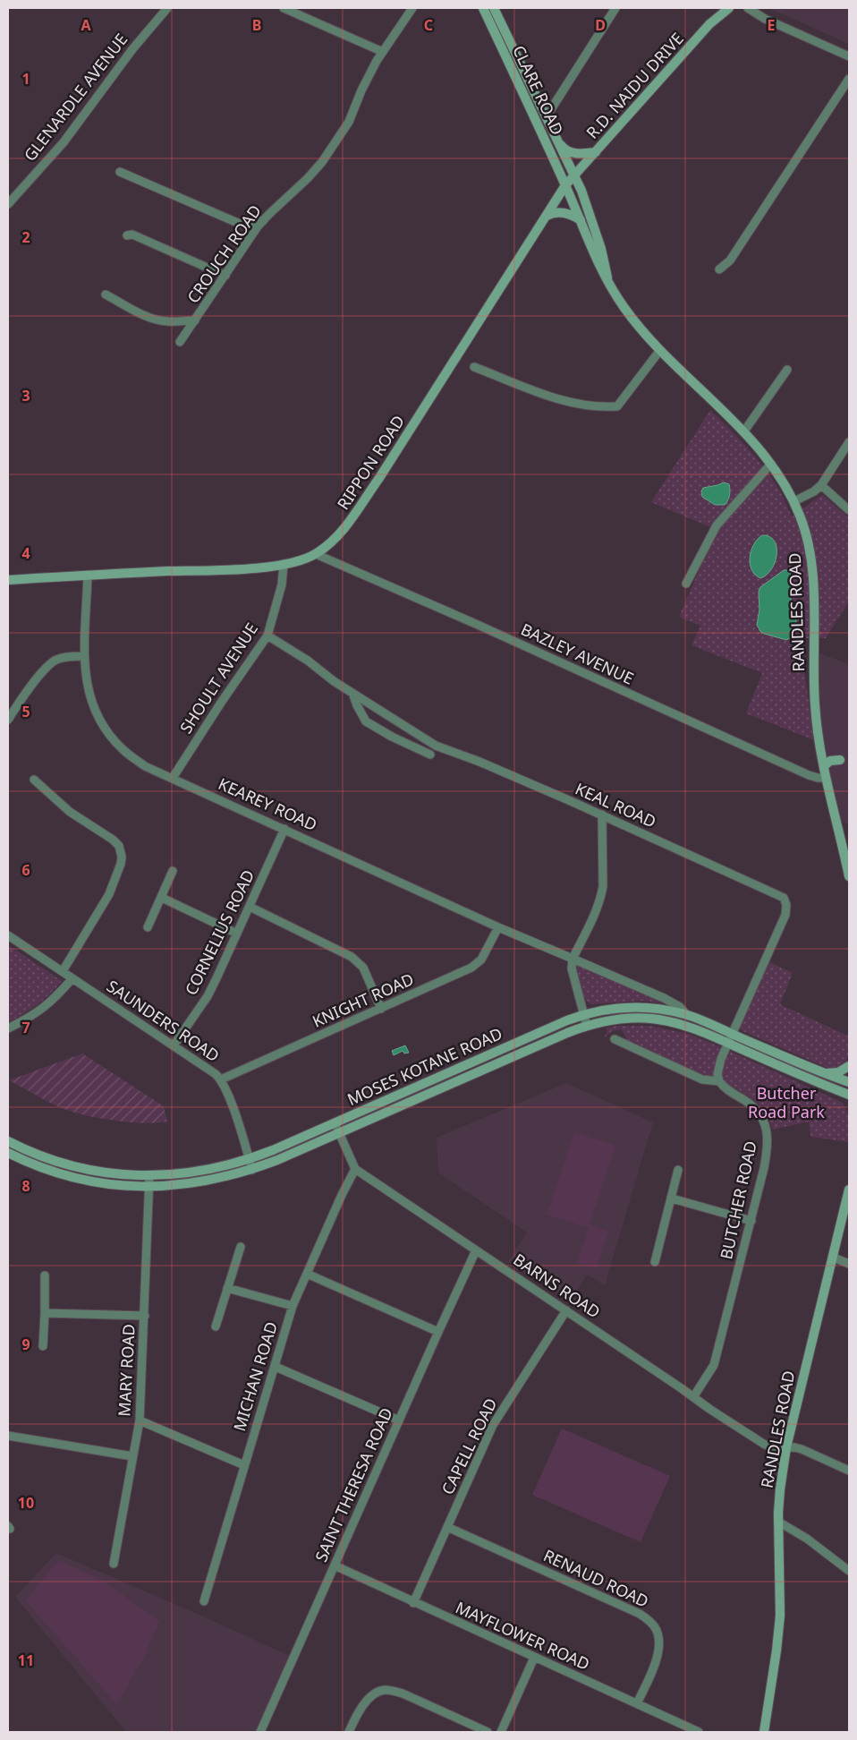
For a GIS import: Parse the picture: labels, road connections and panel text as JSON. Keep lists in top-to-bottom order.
{
  "streets": {
    "street": [
      "R.D. NAIDU DRIVE",
      "CLARE ROAD",
      "GLENARDLE AVENUE",
      "CROUCH ROAD",
      "RIPPON ROAD",
      "RANDLES ROAD",
      "BAZLEY AVENUE",
      "SHOULT AVENUE",
      "KEAREY ROAD",
      "KEAL ROAD",
      "CORNELIUS ROAD",
      "KNIGHT ROAD",
      "SAUNDERS ROAD",
      "MOSES KOTANE ROAD",
      "BUTCHER ROAD",
      "BARNS ROAD",
      "MARY ROAD",
      "MICHAN ROAD",
      "CAPELL ROAD",
      "SAINT THERESA ROAD",
      "RENAUD ROAD",
      "MAYFLOWER ROAD"
    ]
  },
  "crossings": [
    ["R.D. NAIDU DRIVE", "CLARE ROAD"],
    ["R.D. NAIDU DRIVE", "RIPPON ROAD"],
    ["R.D. NAIDU DRIVE", "RANDLES ROAD"],
    ["CLARE ROAD", "RIPPON ROAD"],
    ["CLARE ROAD", "RANDLES ROAD"],
    ["RIPPON ROAD", "RANDLES ROAD"],
    ["RIPPON ROAD", "BAZLEY AVENUE"],
    ["RIPPON ROAD", "SHOULT AVENUE"],
    ["RIPPON ROAD", "KEAREY ROAD"],
    ["RANDLES ROAD", "BAZLEY AVENUE"],
    ["RANDLES ROAD", "BARNS ROAD"],
    ["SHOULT AVENUE", "KEAREY ROAD"],
    ["SHOULT AVENUE", "KEAL ROAD"],
    ["KEAREY ROAD", "CORNELIUS ROAD"],
    ["KEAREY ROAD", "KNIGHT ROAD"],
    ["KEAREY ROAD", "MOSES KOTANE ROAD"],
    ["KEAL ROAD", "MOSES KOTANE ROAD"],
    ["KEAL ROAD", "BUTCHER ROAD"],
    ["CORNELIUS ROAD", "SAUNDERS ROAD"],
    ["KNIGHT ROAD", "SAUNDERS ROAD"],
    ["SAUNDERS ROAD", "MOSES KOTANE ROAD"],
    ["MOSES KOTANE ROAD", "MARY ROAD"],
    ["BUTCHER ROAD", "BARNS ROAD"],
    ["BARNS ROAD", "MICHAN ROAD"],
    ["BARNS ROAD", "CAPELL ROAD"],
    ["BARNS ROAD", "SAINT THERESA ROAD"],
    ["CAPELL ROAD", "RENAUD ROAD"],
    ["CAPELL ROAD", "MAYFLOWER ROAD"],
    ["SAINT THERESA ROAD", "MAYFLOWER ROAD"],
    ["RENAUD ROAD", "MAYFLOWER ROAD"]
  ],
  "parks": ["Butcher Road Park"],
  "grid": {
    "columns": [
      "A",
      "B",
      "C",
      "D",
      "E"
    ],
    "rows": [
      "1",
      "2",
      "3",
      "4",
      "5",
      "6",
      "7",
      "8",
      "9",
      "10",
      "11"
    ]
  }
}
